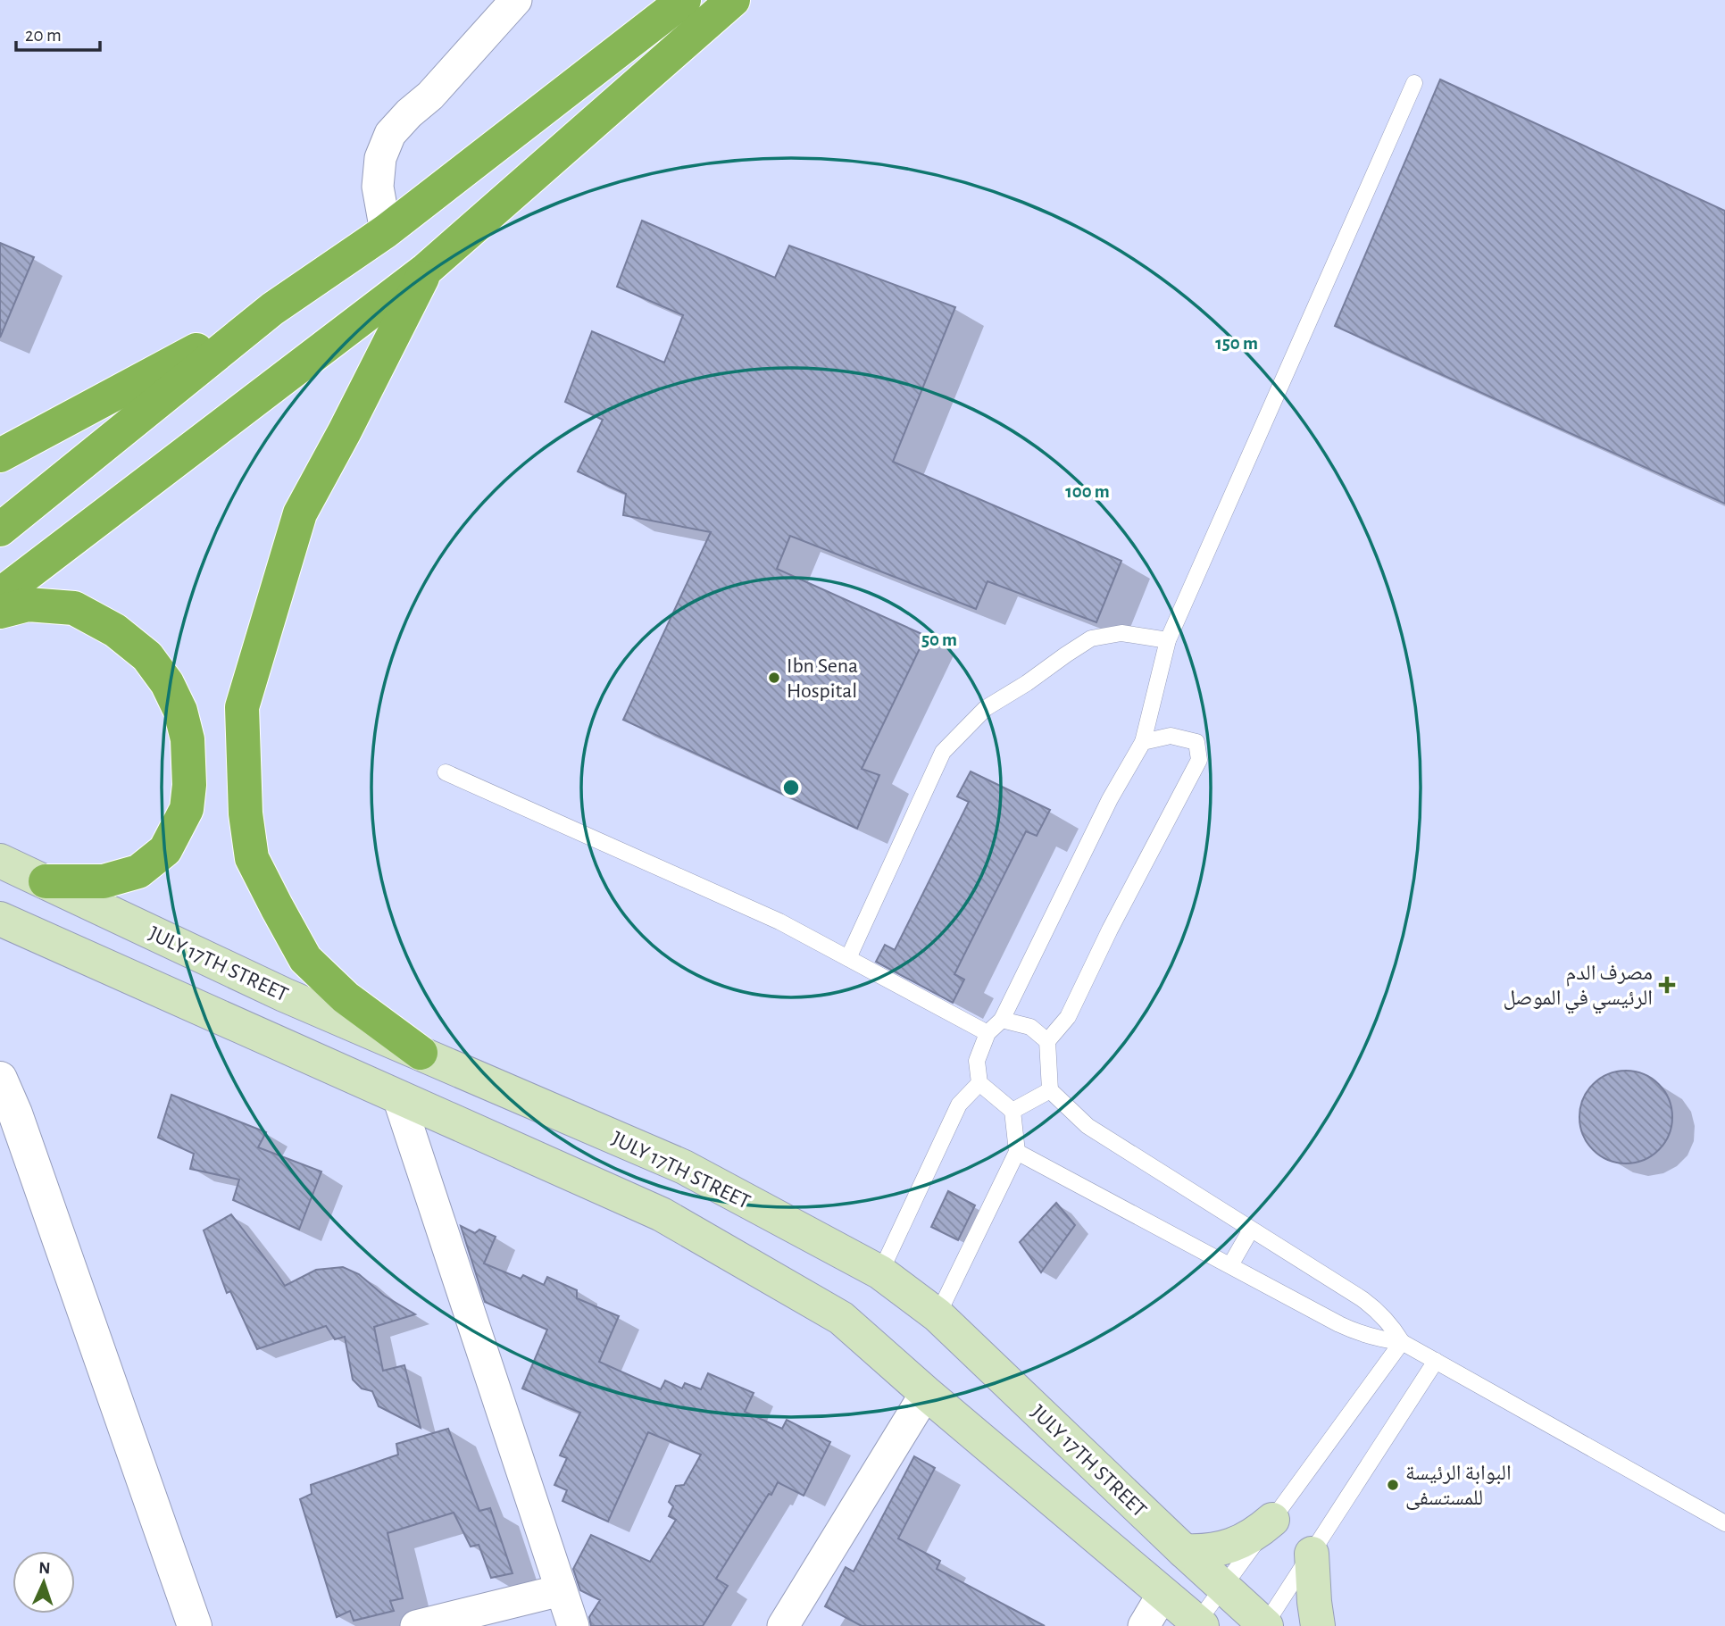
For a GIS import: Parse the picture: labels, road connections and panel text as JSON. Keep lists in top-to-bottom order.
{
  "streets": {
    "main road": ["JULY 17TH STREET"]
  },
  "places": {
    "other": ["Ibn Sena Hospital", "البوابة الرئيسة للمستسفى"],
    "health": ["مصرف الدم الرئيسي في الموصل"]
  },
  "scale_bar": "20 m",
  "north": "top",
  "rings": ["150 m", "100 m", "50 m"]
}
